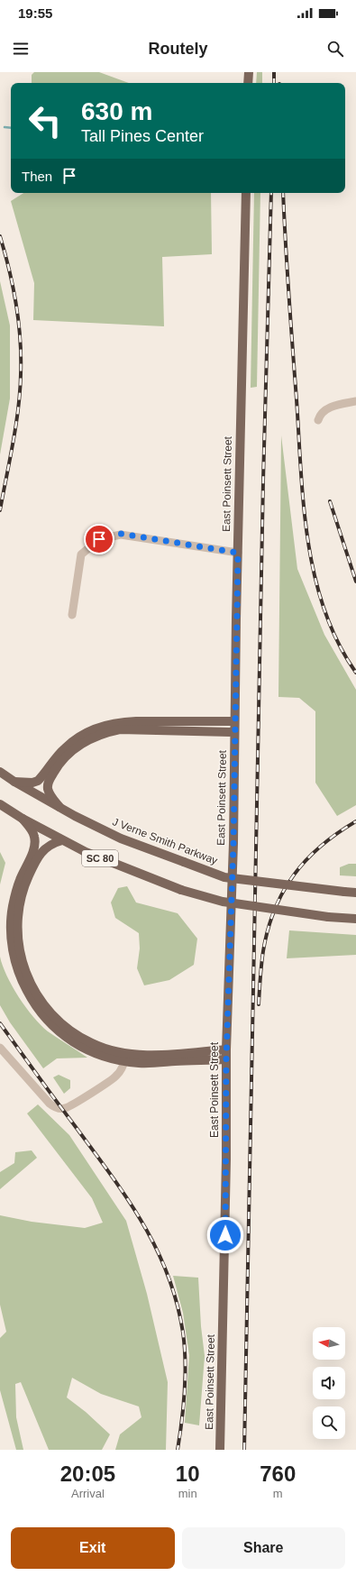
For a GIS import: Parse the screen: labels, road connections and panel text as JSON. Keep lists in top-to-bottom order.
{
  "streets": {
    "main road": ["East Poinsett Street", "J Verne Smith Parkway", "SC 80"]
  },
  "north": "left",
  "page": {
    "status": "19:55",
    "header": "Routely",
    "turn": ["630 m", "Tall Pines Center"],
    "then": "Then",
    "eta": [
      "20:05",
      "Arrival",
      "10",
      "min",
      "760",
      "m"
    ],
    "buttons": ["Exit", "Share"]
  }
}
